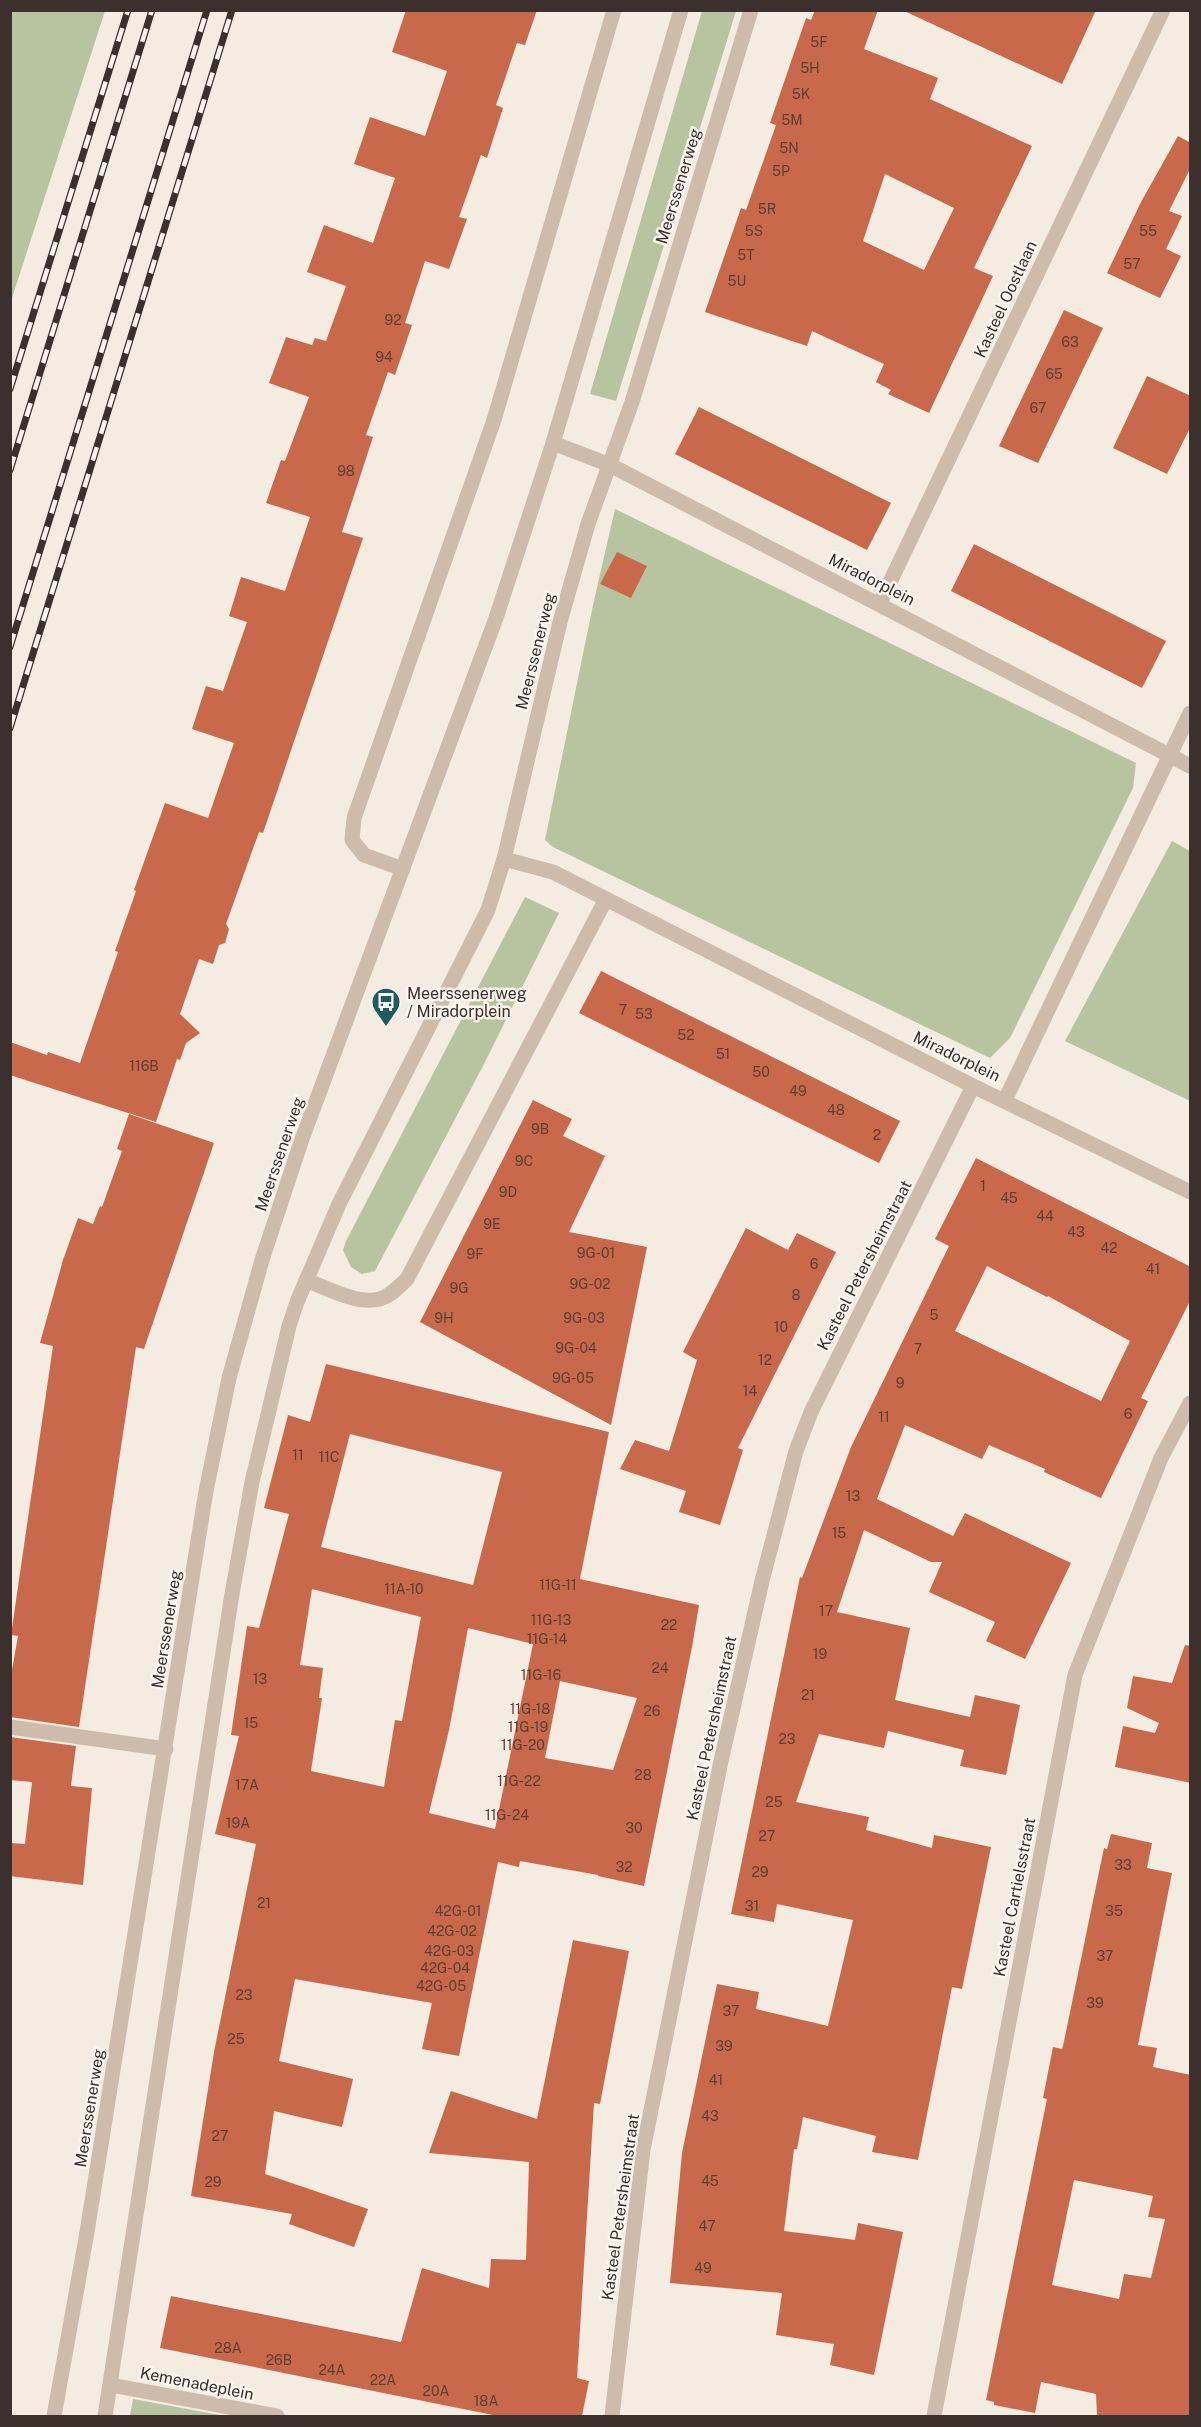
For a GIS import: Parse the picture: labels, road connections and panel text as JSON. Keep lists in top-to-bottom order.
{
  "streets": {
    "street": [
      "Meerssenerweg",
      "Kasteel Oostlaan",
      "Miradorplein",
      "Kasteel Petersheimstraat",
      "Kasteel Cartielsstraat",
      "Kemenadeplein"
    ]
  },
  "crossings": [
    ["Meerssenerweg", "Miradorplein"],
    ["Meerssenerweg", "Kemenadeplein"],
    ["Kasteel Oostlaan", "Miradorplein"],
    ["Miradorplein", "Kasteel Petersheimstraat"]
  ],
  "places": {
    "bus stop": ["Meerssenerweg / Miradorplein"]
  },
  "house_numbers": [
    "5F",
    "5H",
    "5K",
    "5M",
    "5N",
    "5P",
    "5R",
    "5S",
    "55",
    "5T",
    "57",
    "5U",
    "92",
    "63",
    "94",
    "65",
    "67",
    "98",
    "7",
    "53",
    "52",
    "51",
    "116B",
    "50",
    "49",
    "48",
    "9B",
    "2",
    "9C",
    "1",
    "9D",
    "45",
    "44",
    "9E",
    "43",
    "42",
    "9G-01",
    "9F",
    "6",
    "41",
    "9G-02",
    "9G",
    "8",
    "5",
    "9H",
    "9G-03",
    "10",
    "9G-04",
    "7",
    "12",
    "9G-05",
    "9",
    "14",
    "6",
    "11",
    "11",
    "11C",
    "13",
    "15",
    "11G-11",
    "11A-10",
    "17",
    "11G-13",
    "22",
    "11G-14",
    "19",
    "24",
    "11G-16",
    "13",
    "21",
    "11G-18",
    "26",
    "15",
    "11G-19",
    "23",
    "11G-20",
    "28",
    "11G-22",
    "17A",
    "25",
    "11G-24",
    "19A",
    "30",
    "27",
    "33",
    "32",
    "29",
    "21",
    "31",
    "42G-01",
    "35",
    "42G-02",
    "42G-03",
    "37",
    "42G-04",
    "42G-05",
    "23",
    "39",
    "37",
    "25",
    "39",
    "41",
    "43",
    "27",
    "45",
    "29",
    "47",
    "49",
    "28A",
    "26B",
    "24A",
    "22A",
    "20A",
    "18A"
  ]
}
